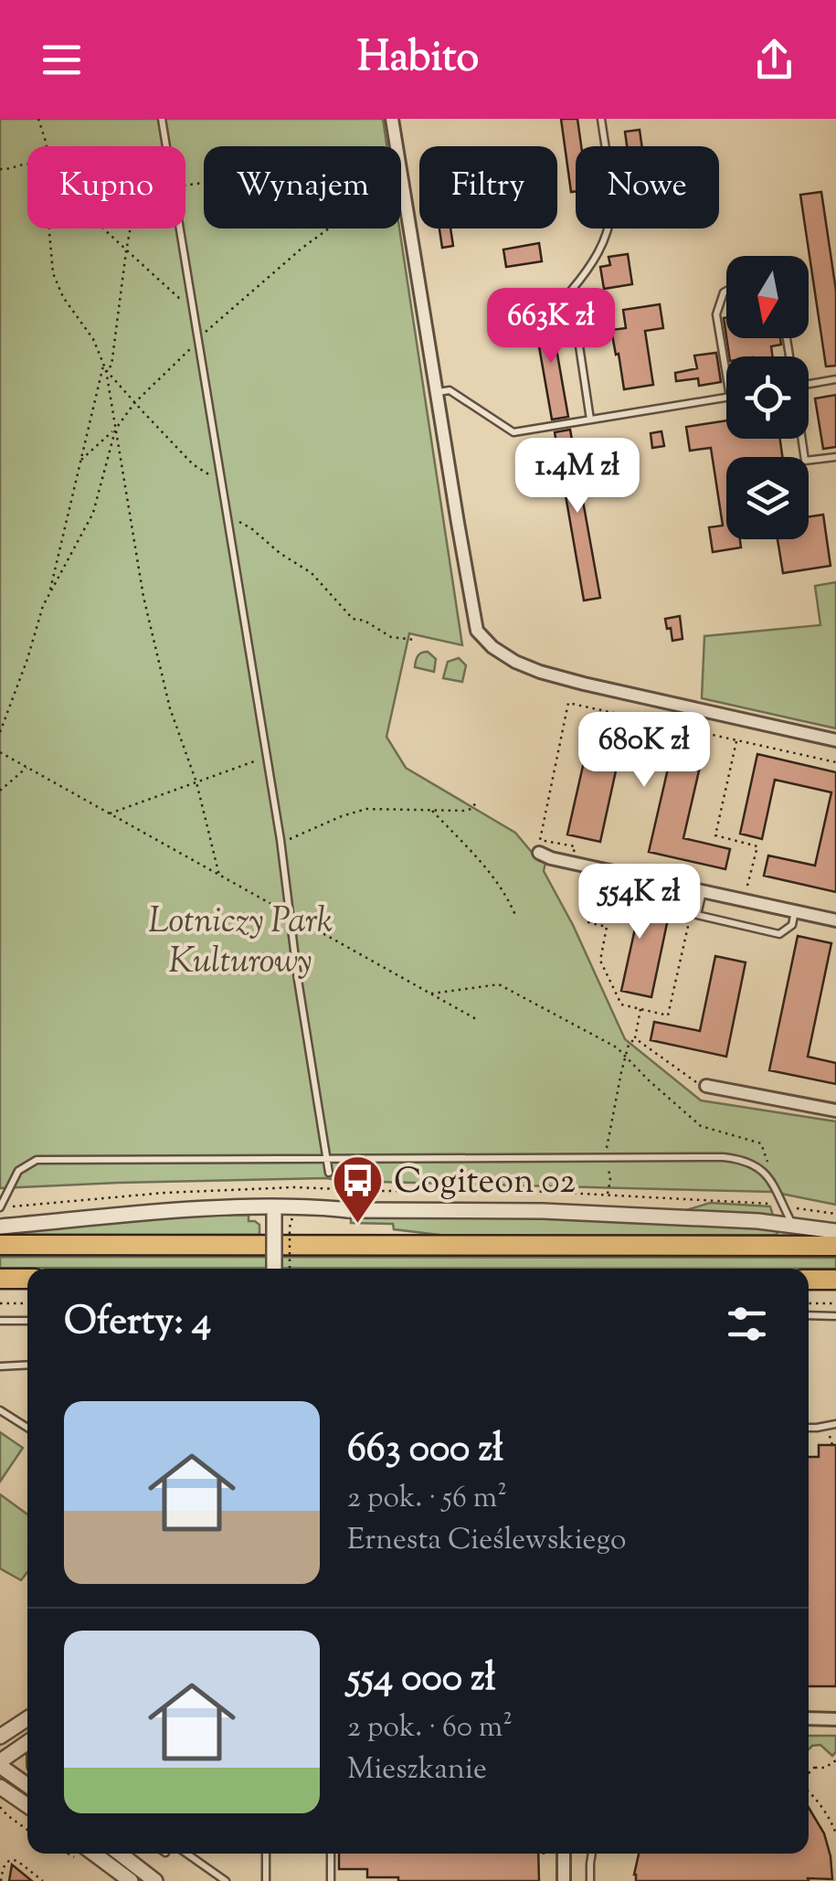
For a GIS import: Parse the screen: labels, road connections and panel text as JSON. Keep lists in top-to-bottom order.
{
  "parks": ["Lotniczy Park Kulturowy"],
  "places": {
    "bus stop": ["Cogiteon 02"]
  },
  "north": "bottom",
  "page": {
    "header": "Habito",
    "chip": [
      "Kupno",
      "Wynajem",
      "Filtry",
      "Nowe"
    ],
    "price": [
      "663K zł",
      "1.4M zł",
      "680K zł",
      "554K zł"
    ],
    "heading": "Oferty: 4",
    "list": [
      {
        "name": "663 000 zł",
        "note": "2 pok. · 56 m² · Ernesta Cieślewskiego"
      },
      {
        "name": "554 000 zł",
        "note": "2 pok. · 60 m² · Mieszkanie"
      }
    ]
  }
}
